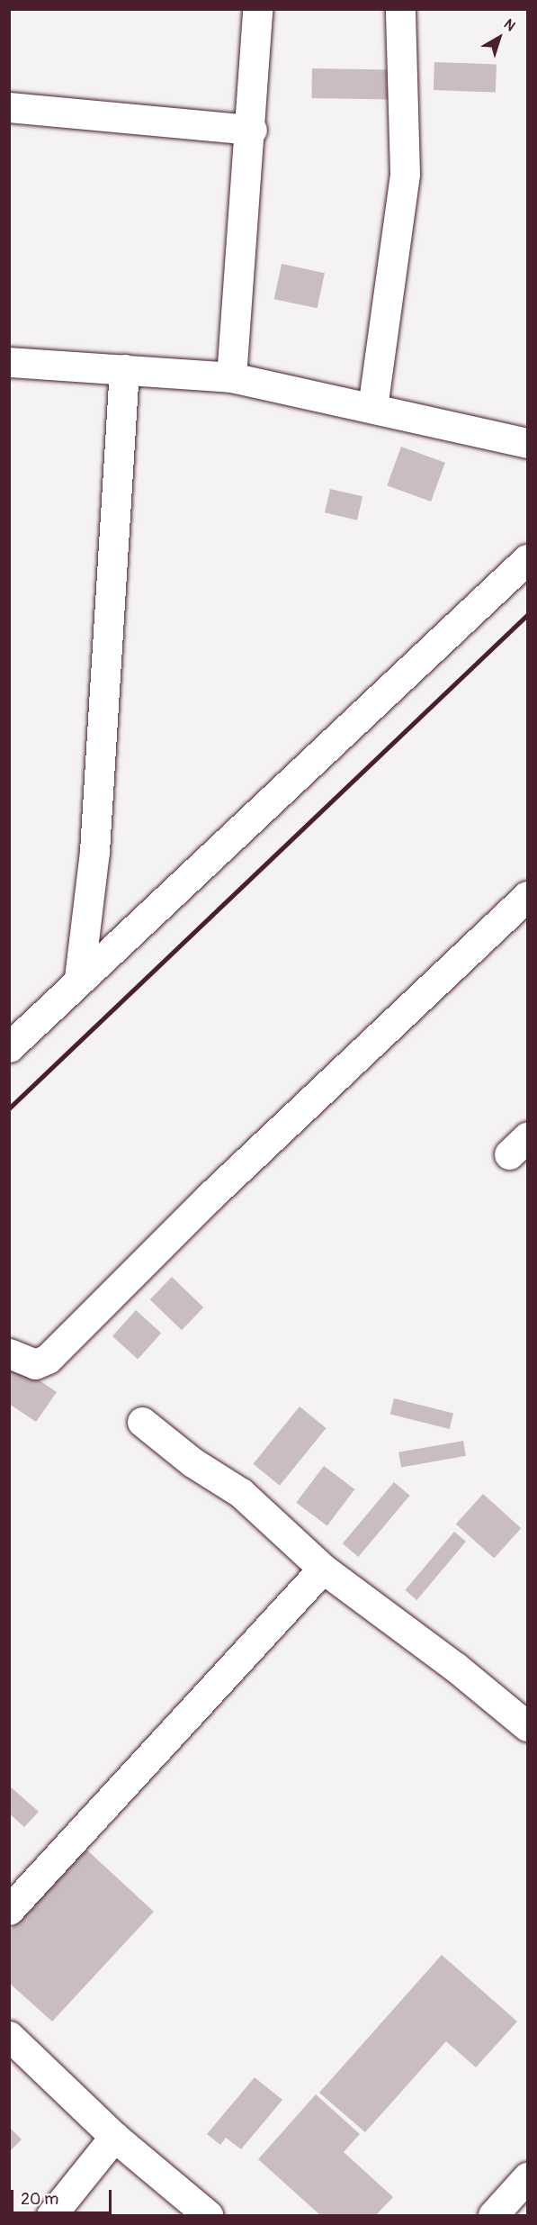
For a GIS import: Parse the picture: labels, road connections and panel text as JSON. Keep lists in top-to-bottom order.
{
  "scale_bar": "20 m",
  "north": "top right"
}
